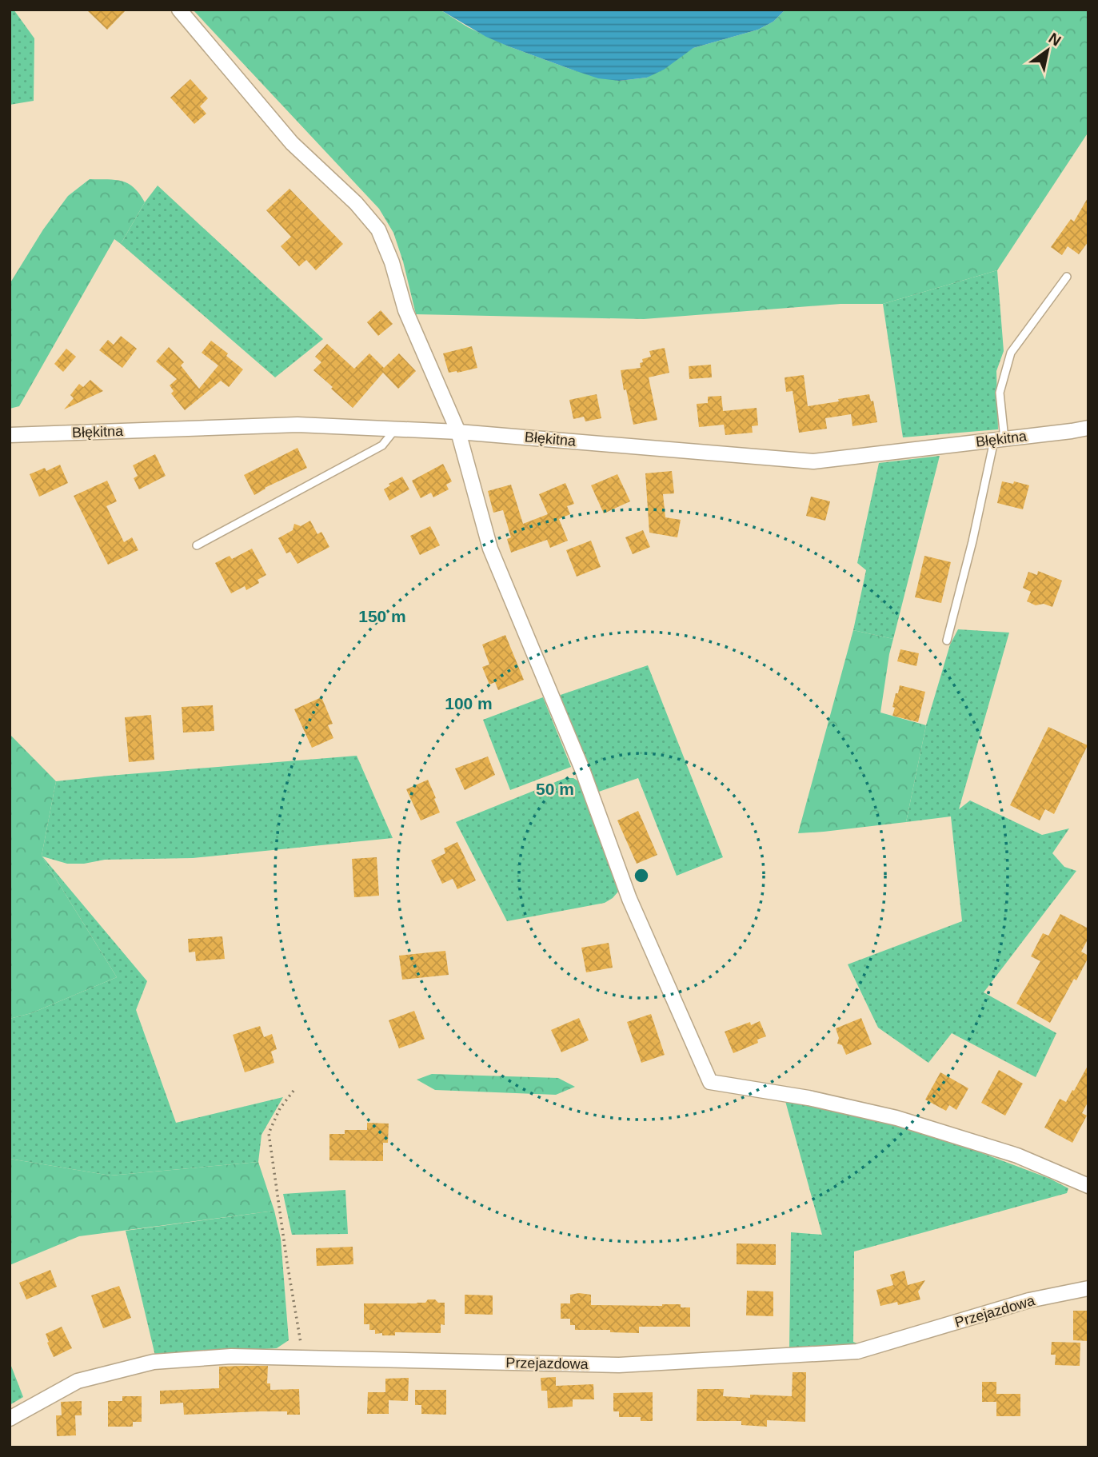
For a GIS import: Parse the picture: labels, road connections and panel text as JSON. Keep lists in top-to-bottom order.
{
  "streets": {
    "street": ["Błękitna", "Przejazdowa"]
  },
  "north": "top right",
  "rings": ["150 m", "100 m", "50 m"]
}
